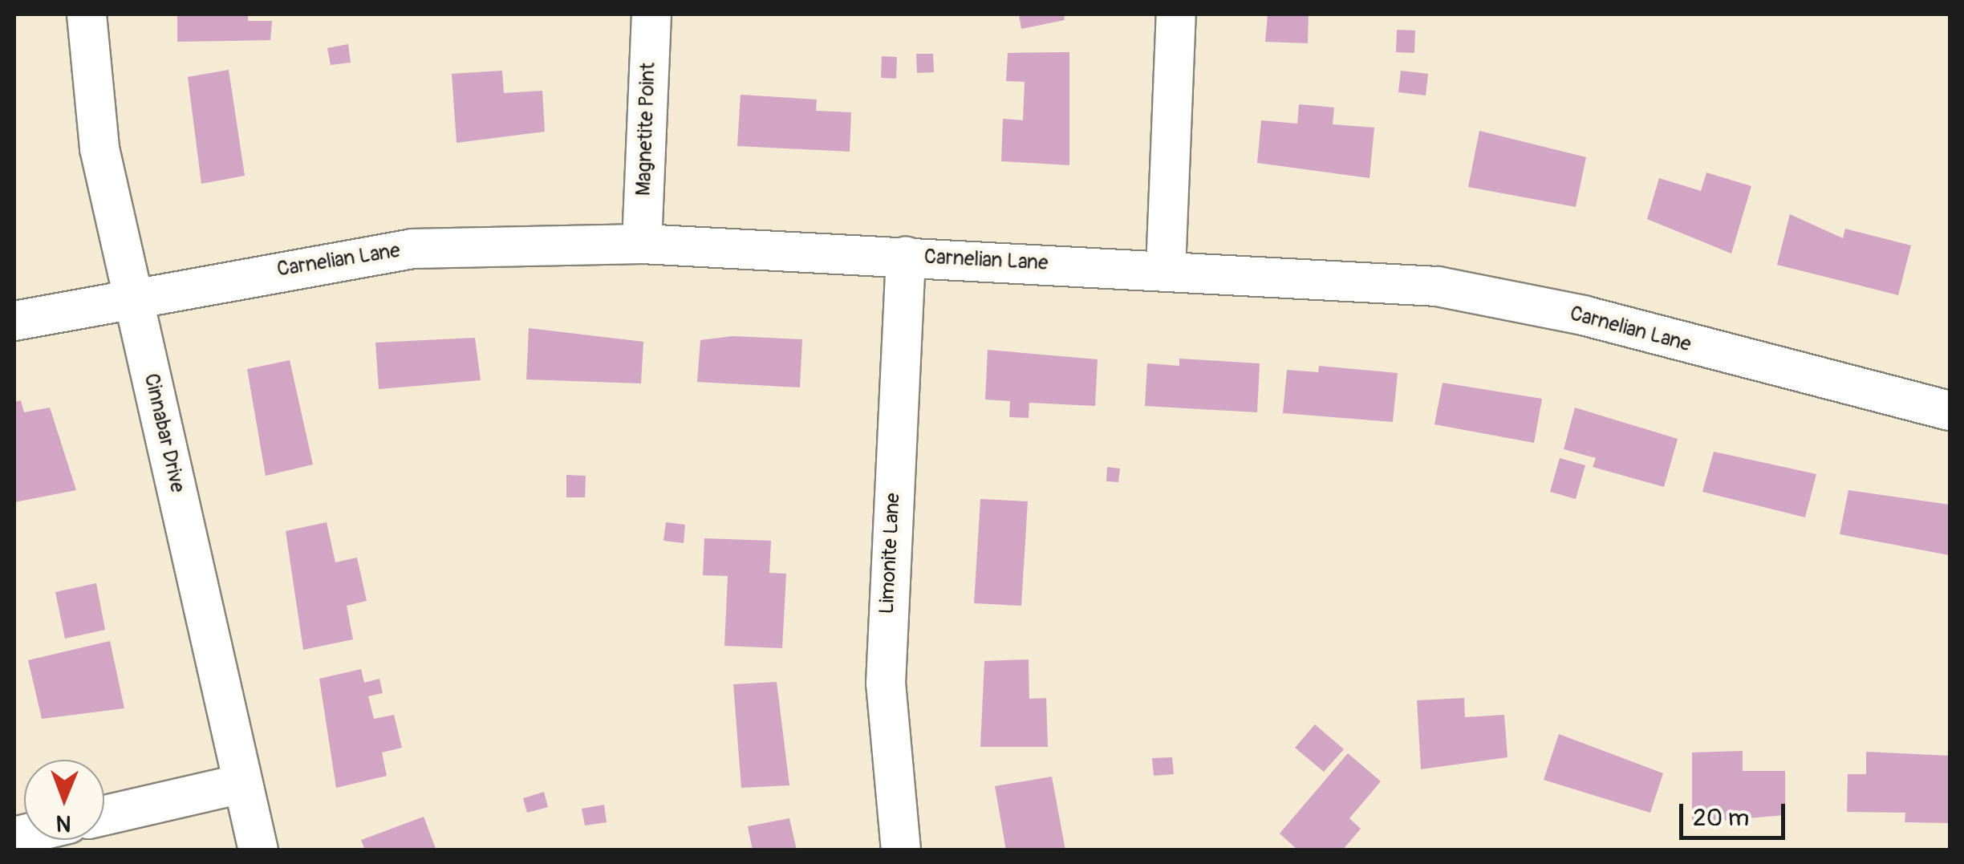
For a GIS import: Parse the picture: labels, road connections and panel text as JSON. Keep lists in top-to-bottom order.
{
  "streets": {
    "street": [
      "Magnetite Point",
      "Carnelian Lane",
      "Cinnabar Drive",
      "Limonite Lane"
    ]
  },
  "crossings": [
    ["Magnetite Point", "Carnelian Lane"],
    ["Carnelian Lane", "Cinnabar Drive"],
    ["Carnelian Lane", "Limonite Lane"]
  ],
  "scale_bar": "20 m",
  "north": "bottom"
}
